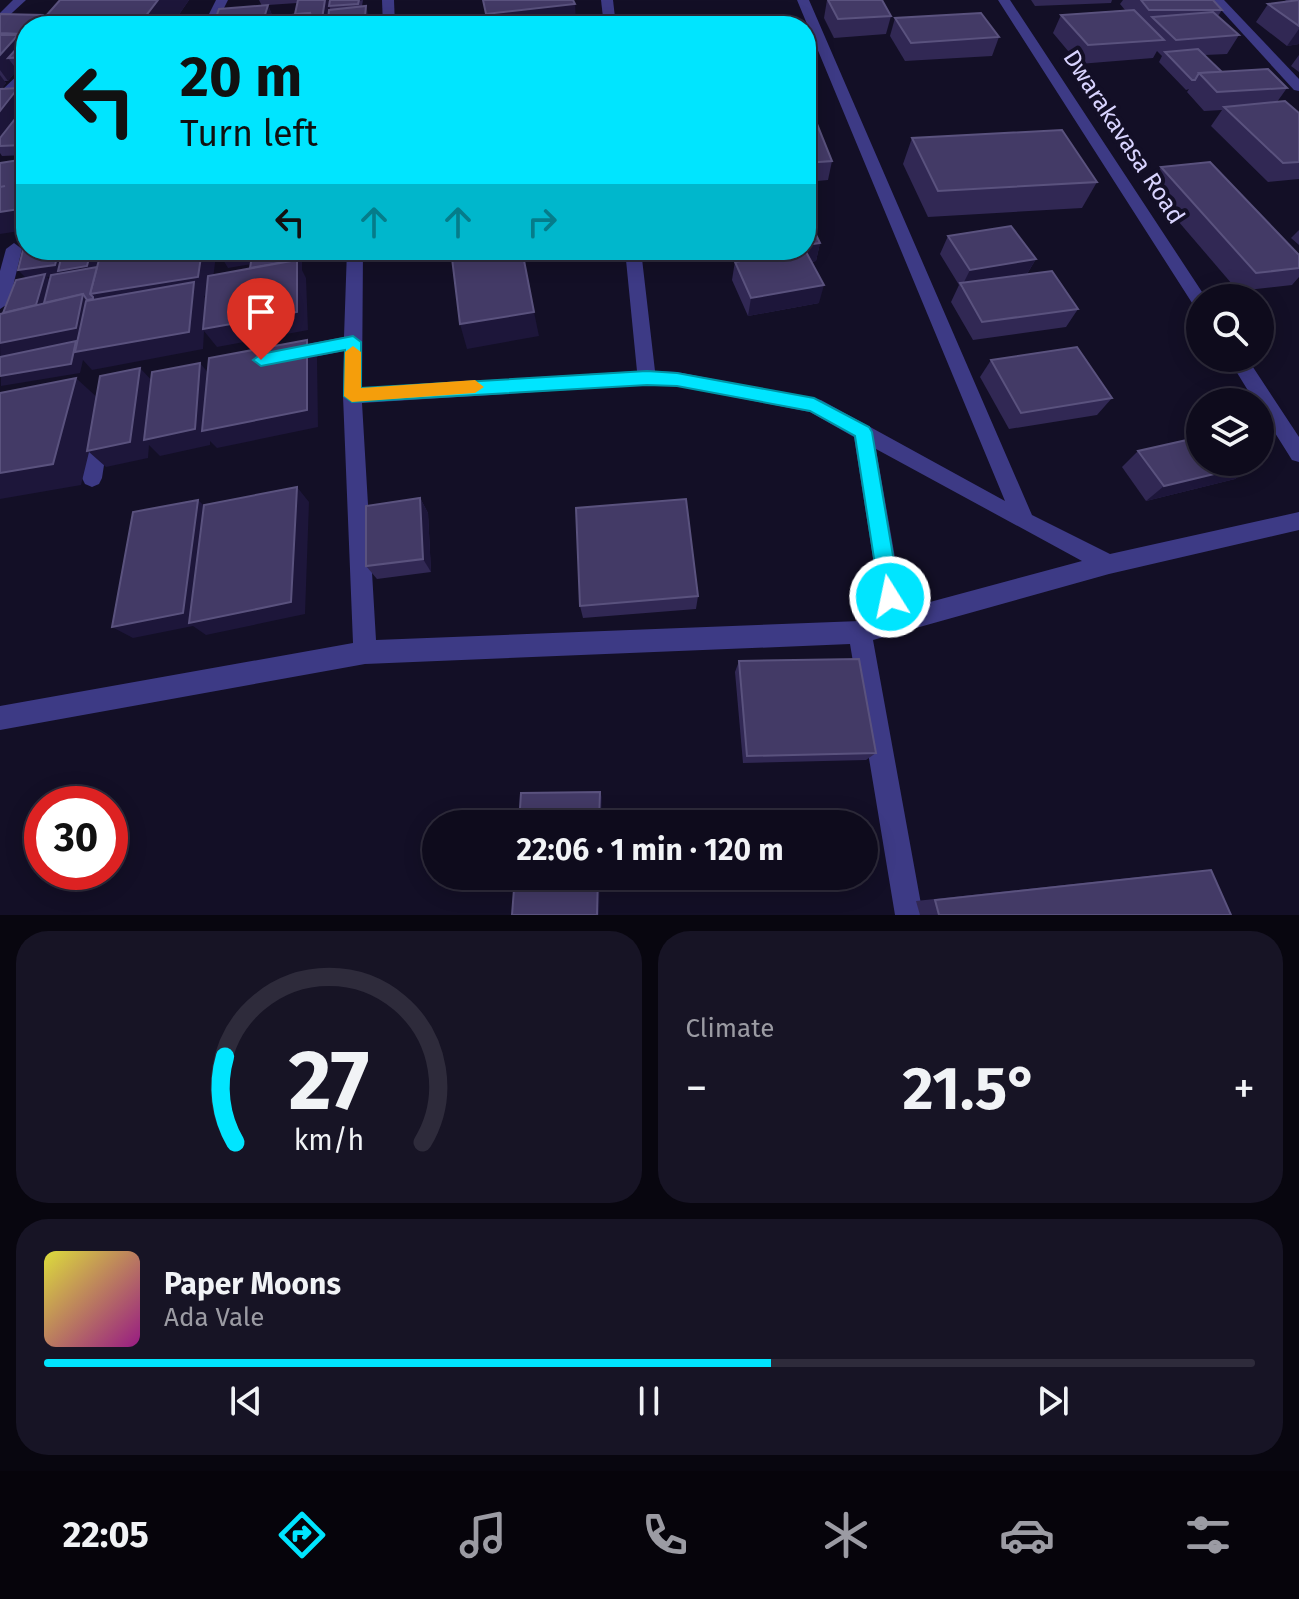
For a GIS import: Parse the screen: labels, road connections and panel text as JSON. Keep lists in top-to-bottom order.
{
  "streets": {
    "street": ["Dwarakavasa Road"]
  },
  "page": {
    "turn": ["20 m", "Turn left"],
    "limit": "30",
    "trip": "22:06 · 1 min · 120 m",
    "tile": "Climate",
    "heat": ["−", "21.5°", "+"],
    "song": ["Paper Moons", "Ada Vale"],
    "tabs": "22:05",
    "gauge": ["27", "km/h"]
  }
}
